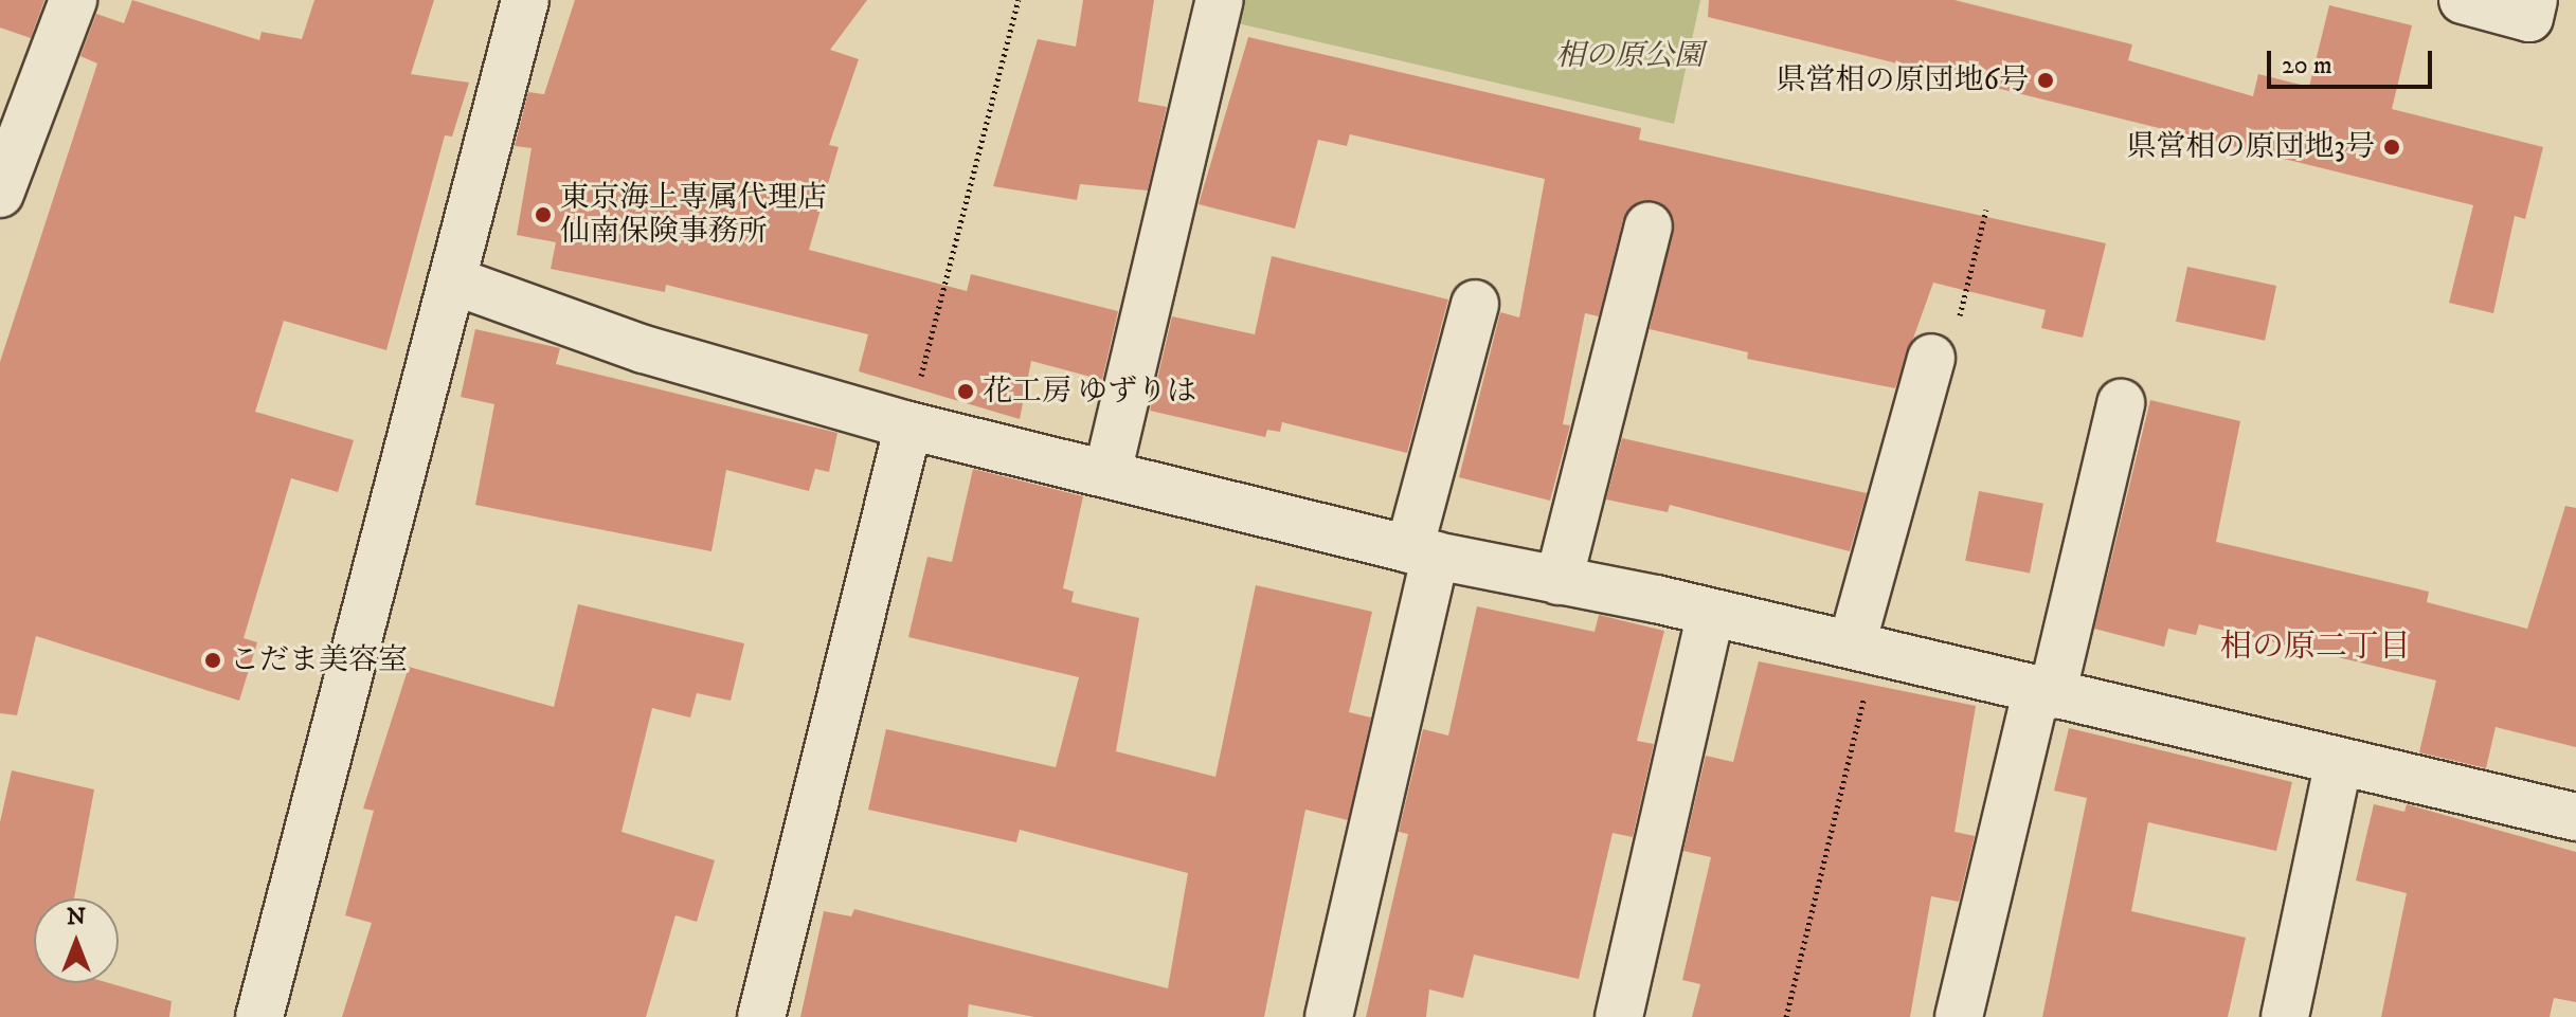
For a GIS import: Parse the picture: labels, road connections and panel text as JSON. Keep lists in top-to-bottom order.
{
  "districts": ["相の原二丁目"],
  "parks": ["相の原公園"],
  "places": [
    "県営相の原団地6号",
    "県営相の原団地3号",
    "東京海上専属代理店 仙南保険事務所",
    "花工房 ゆずりは",
    "こだま美容室"
  ],
  "scale_bar": "20 m",
  "north": "top"
}
